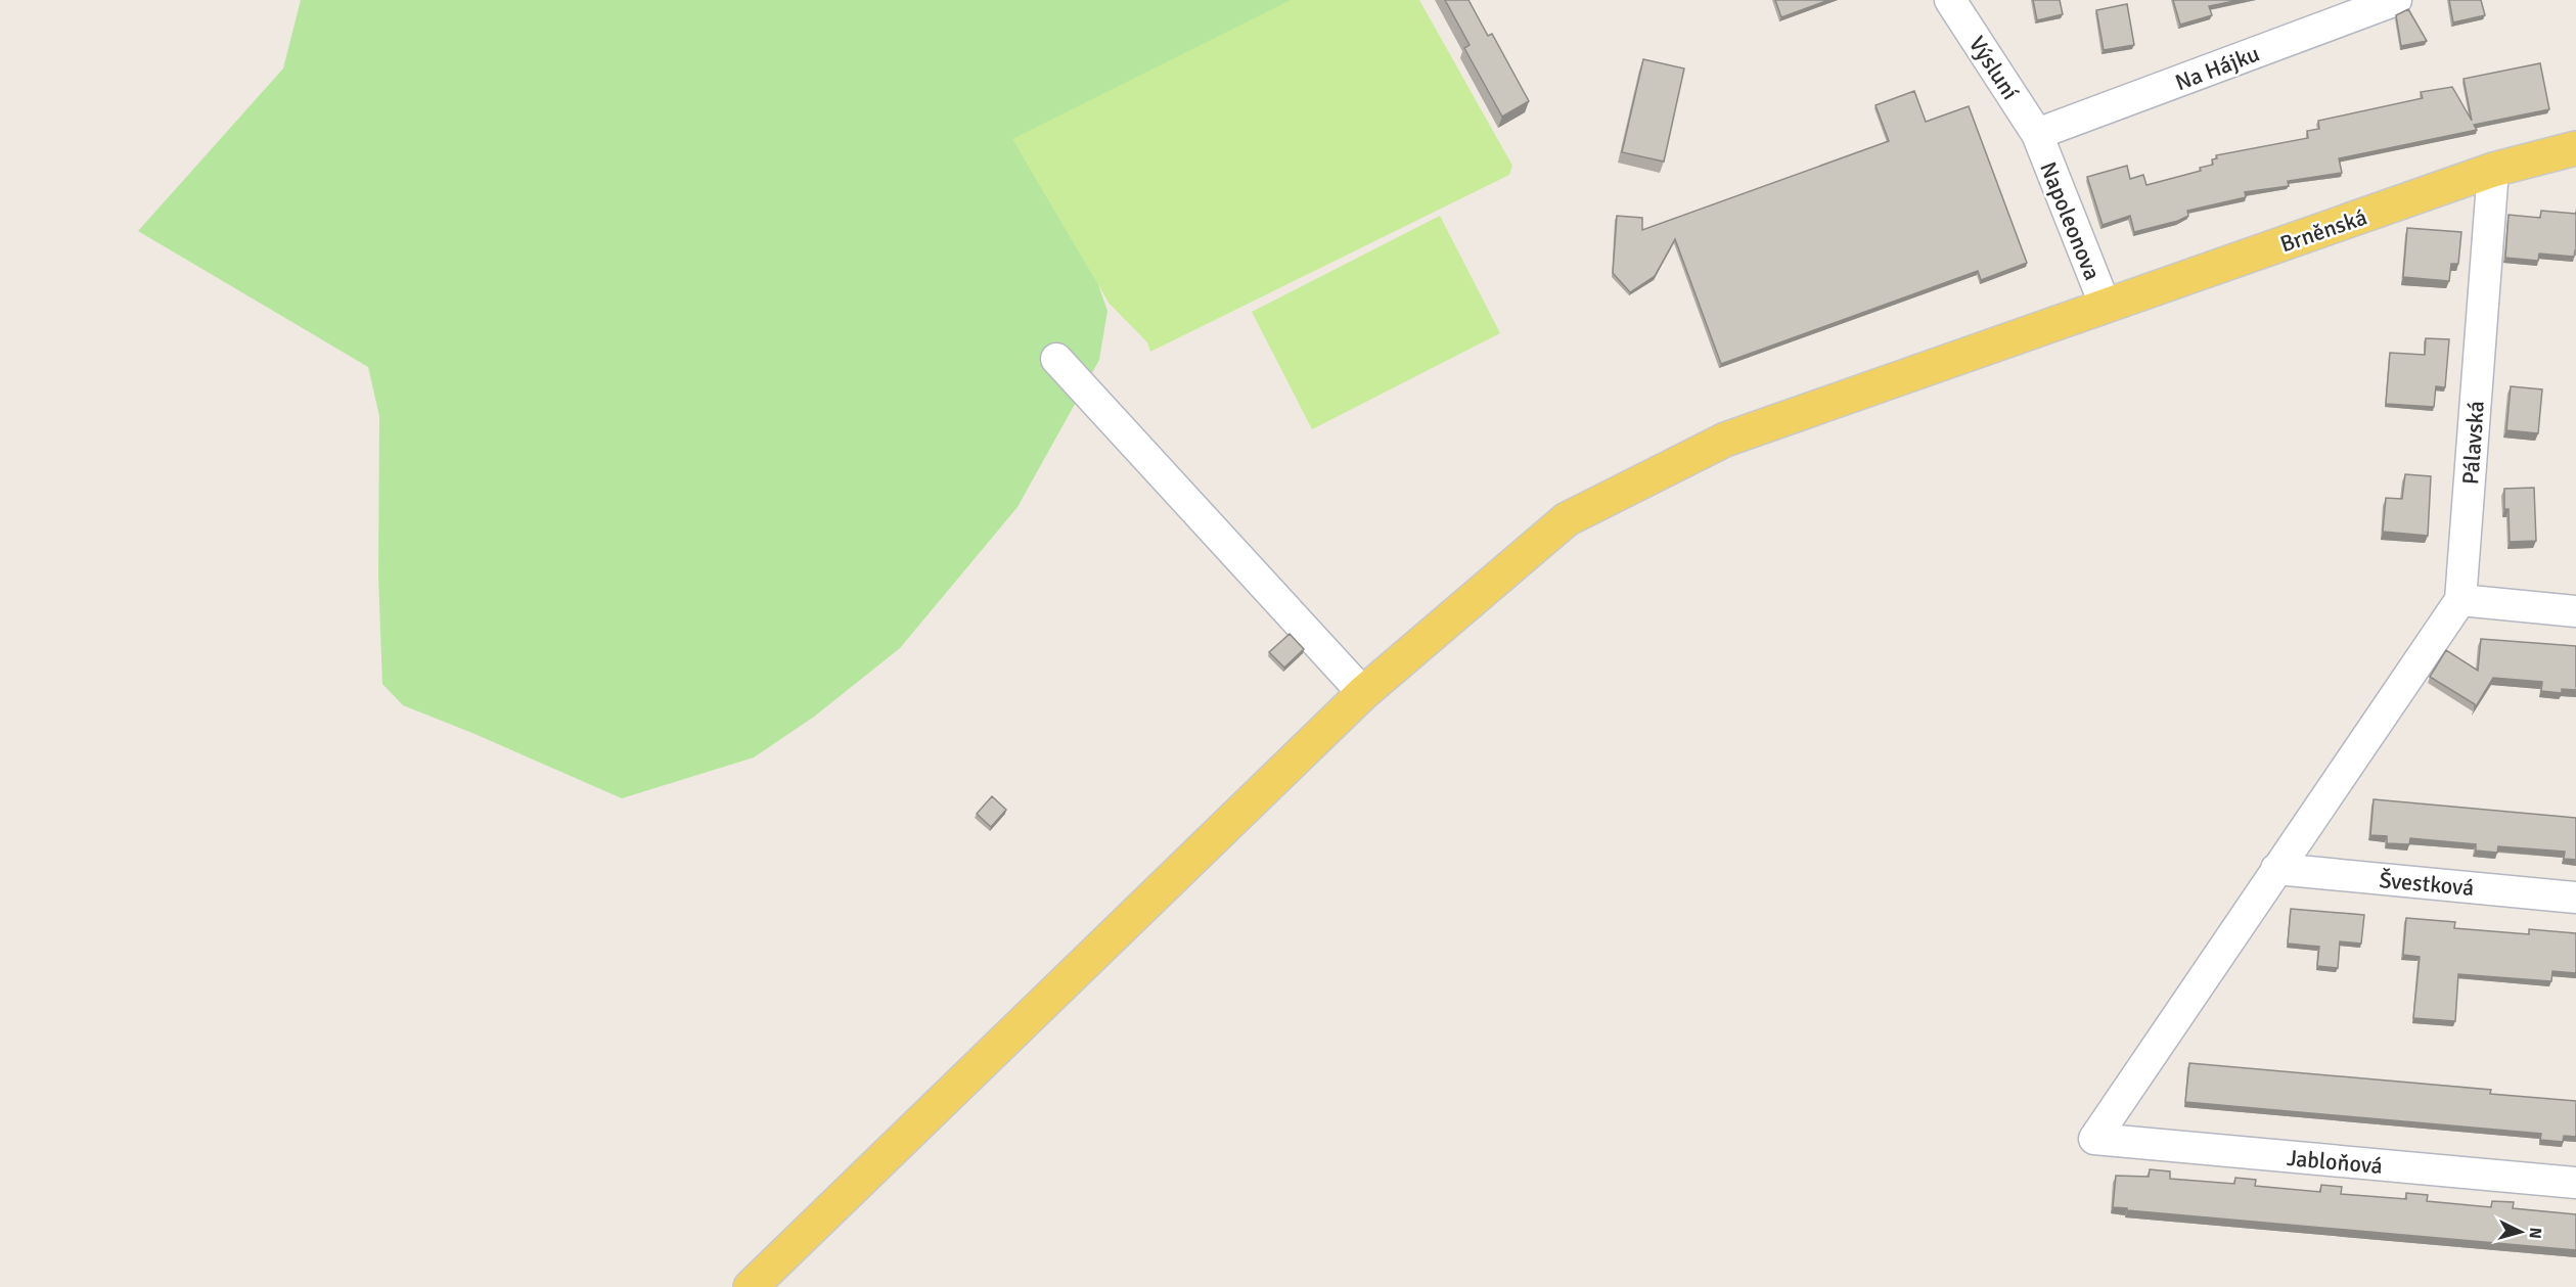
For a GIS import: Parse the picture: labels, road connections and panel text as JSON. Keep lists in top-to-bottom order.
{
  "streets": {
    "main road": ["Brněnská"],
    "street": [
      "Výsluní",
      "Na Hájku",
      "Napoleonova",
      "Pálavská",
      "Švestková",
      "Jabloňová"
    ]
  },
  "crossings": [
    ["Výsluní", "Na Hájku"],
    ["Výsluní", "Napoleonova"],
    ["Na Hájku", "Napoleonova"],
    ["Napoleonova", "Brněnská"],
    ["Brněnská", "Pálavská"],
    ["Švestková", "Jabloňová"]
  ],
  "north": "right"
}
